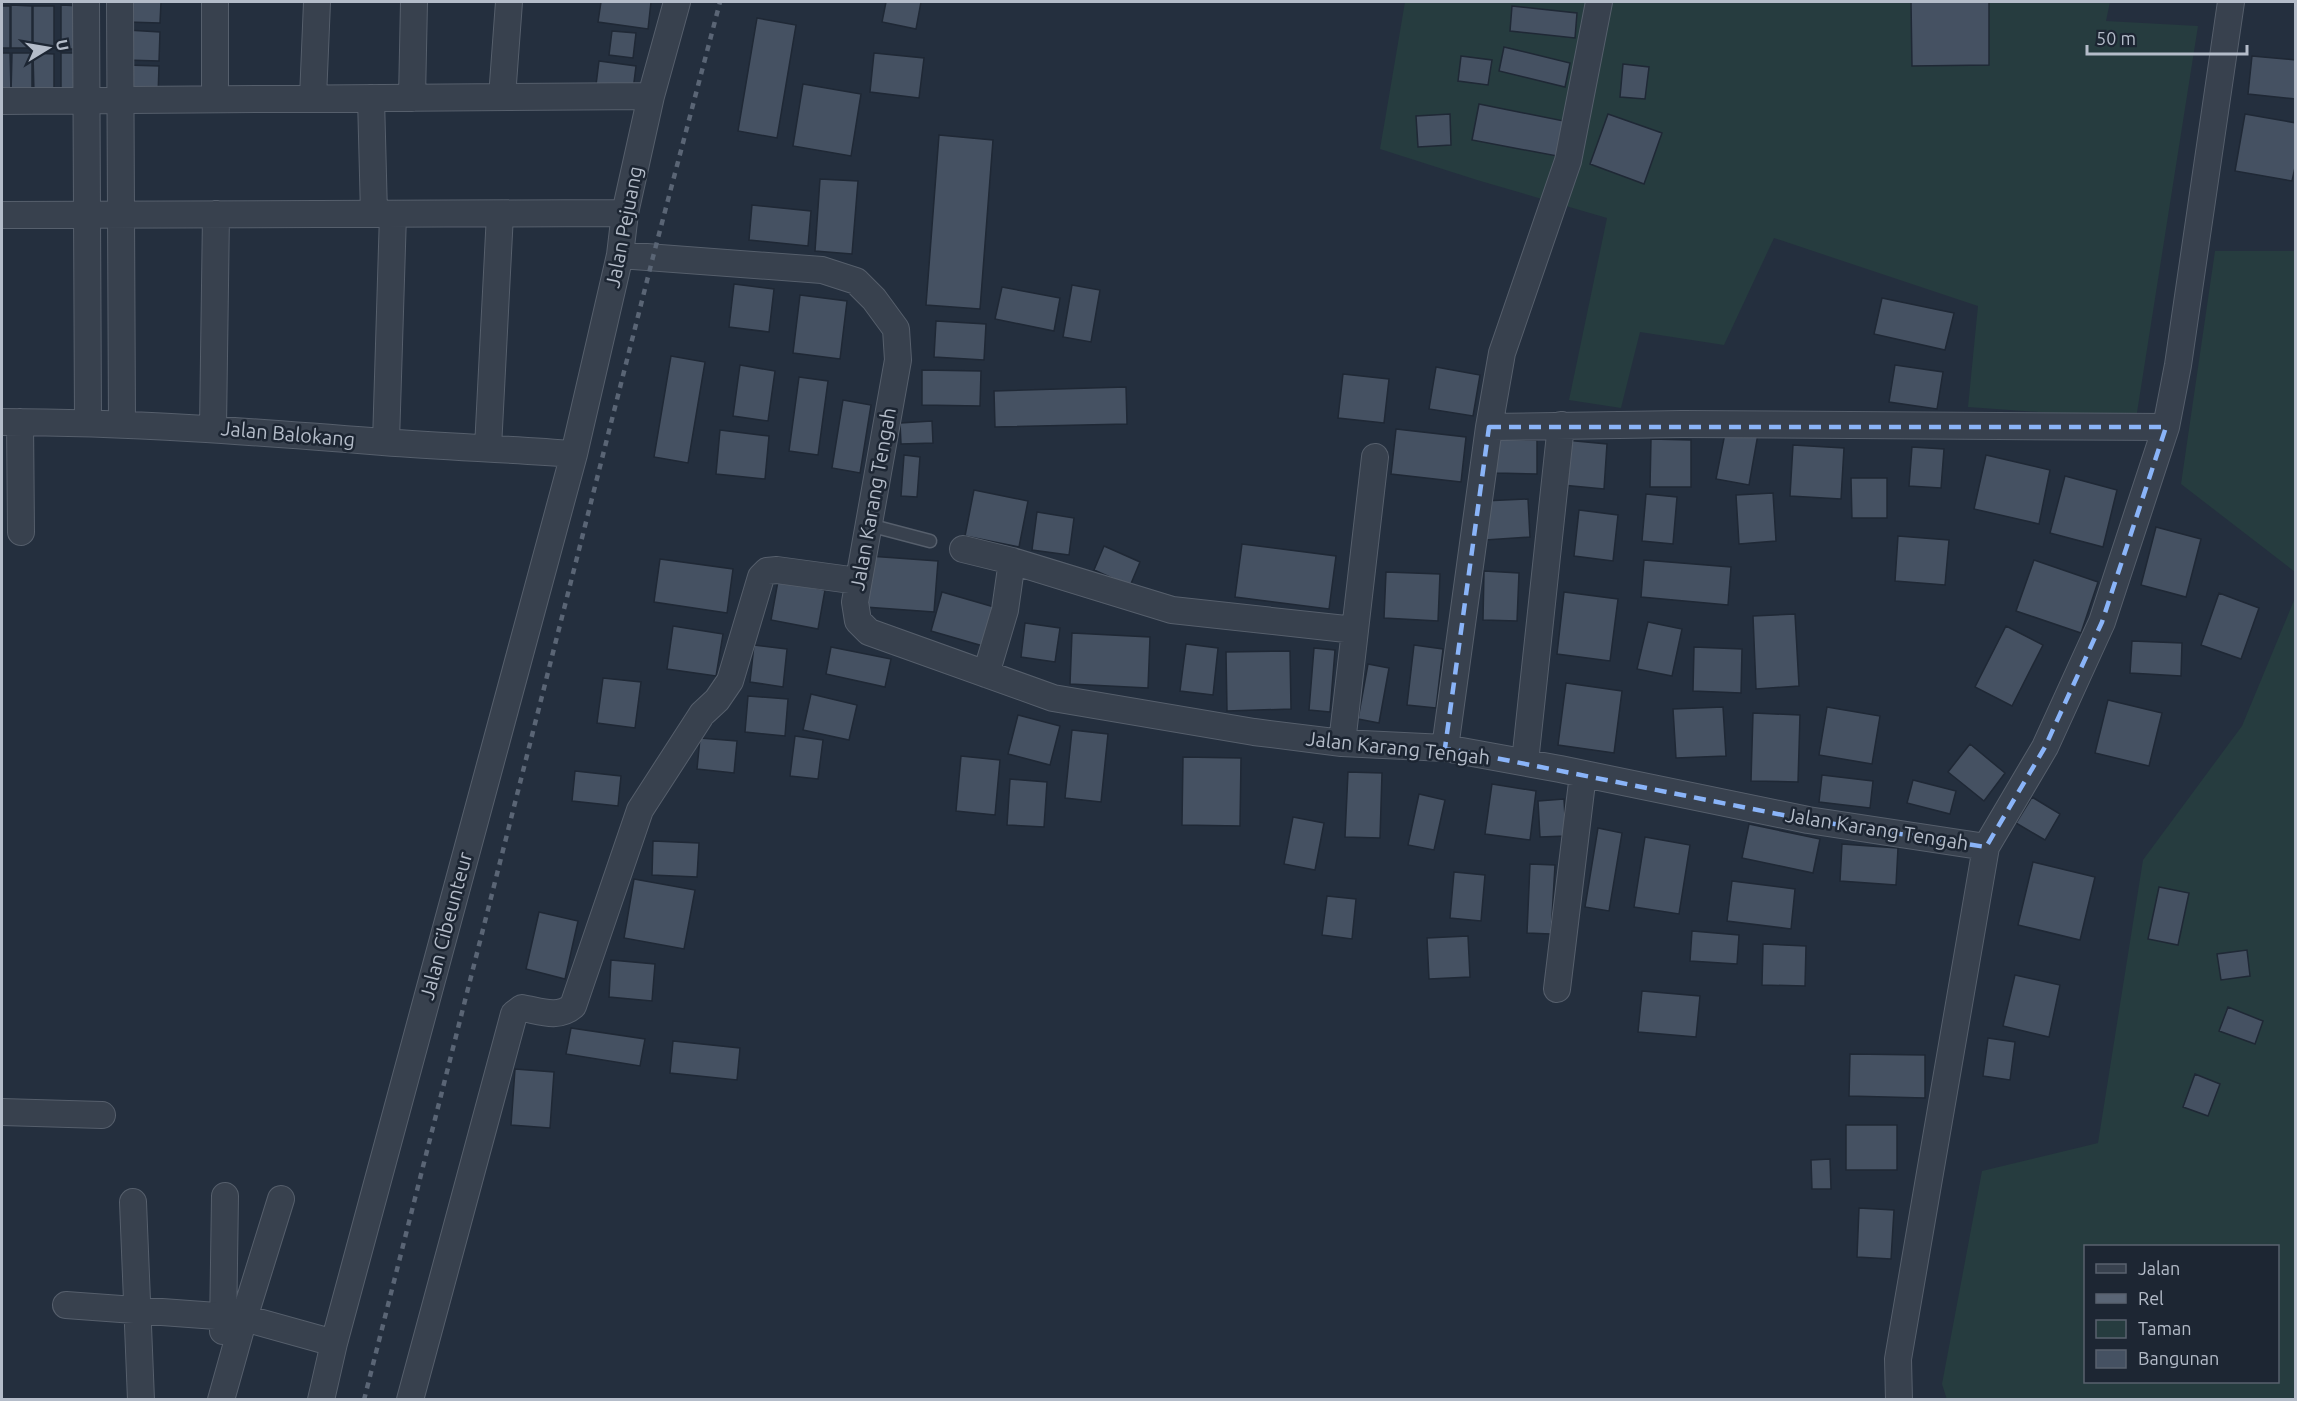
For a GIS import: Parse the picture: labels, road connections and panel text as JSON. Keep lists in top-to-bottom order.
{
  "streets": {
    "street": [
      "Jalan Pejuang",
      "Jalan Balokang",
      "Jalan Karang Tengah",
      "Jalan Cibeunteur"
    ]
  },
  "crossings": [
    ["Jalan Pejuang", "Jalan Balokang"],
    ["Jalan Pejuang", "Jalan Karang Tengah"],
    ["Jalan Pejuang", "Jalan Cibeunteur"],
    ["Jalan Balokang", "Jalan Cibeunteur"]
  ],
  "legend": [
    "Jalan",
    "Rel",
    "Taman",
    "Bangunan"
  ],
  "scale_bar": "50 m",
  "north": "right"
}
